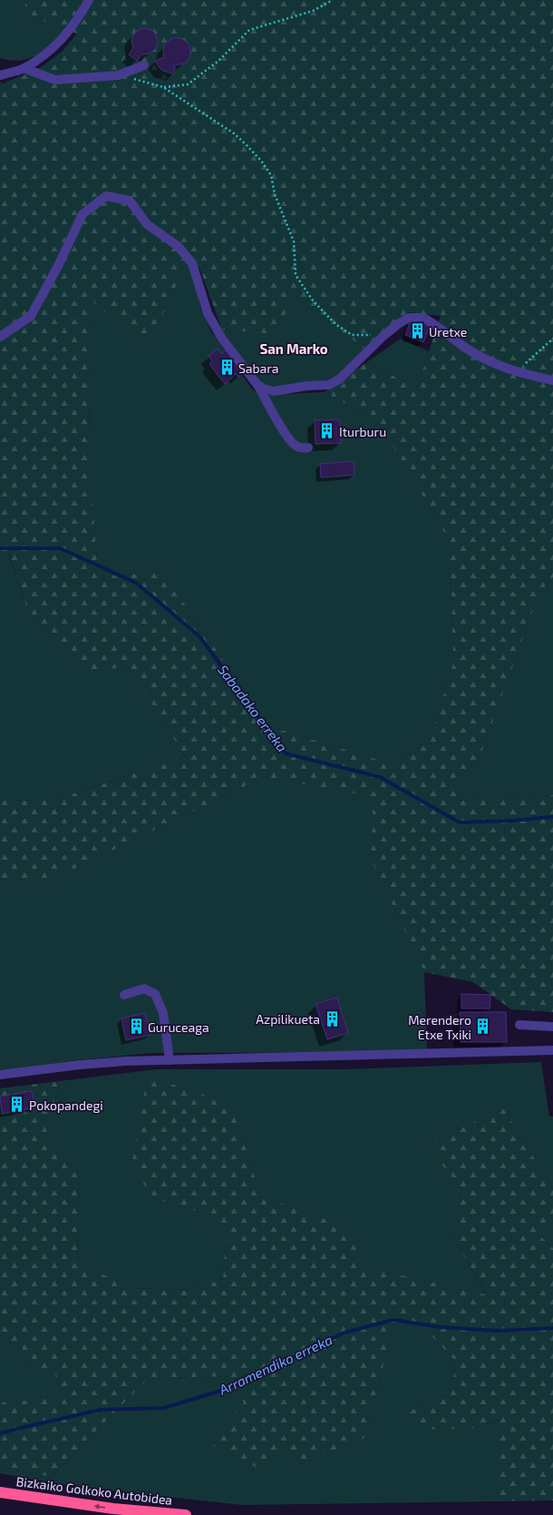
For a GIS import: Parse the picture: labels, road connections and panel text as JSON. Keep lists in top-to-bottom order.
{
  "streets": {
    "highway": ["Bizkaiko Golkoko Autobidea"]
  },
  "one_way": ["Bizkaiko Golkoko Autobidea"],
  "districts": ["San Marko"],
  "water": ["Sabadako erreka", "Arramendiko erreka"],
  "places": {
    "building": [
      "Uretxe",
      "Sabara",
      "Iturburu",
      "Azpilikueta",
      "Guruceaga",
      "Merendero Etxe Txiki",
      "Pokopandegi"
    ]
  }
}
